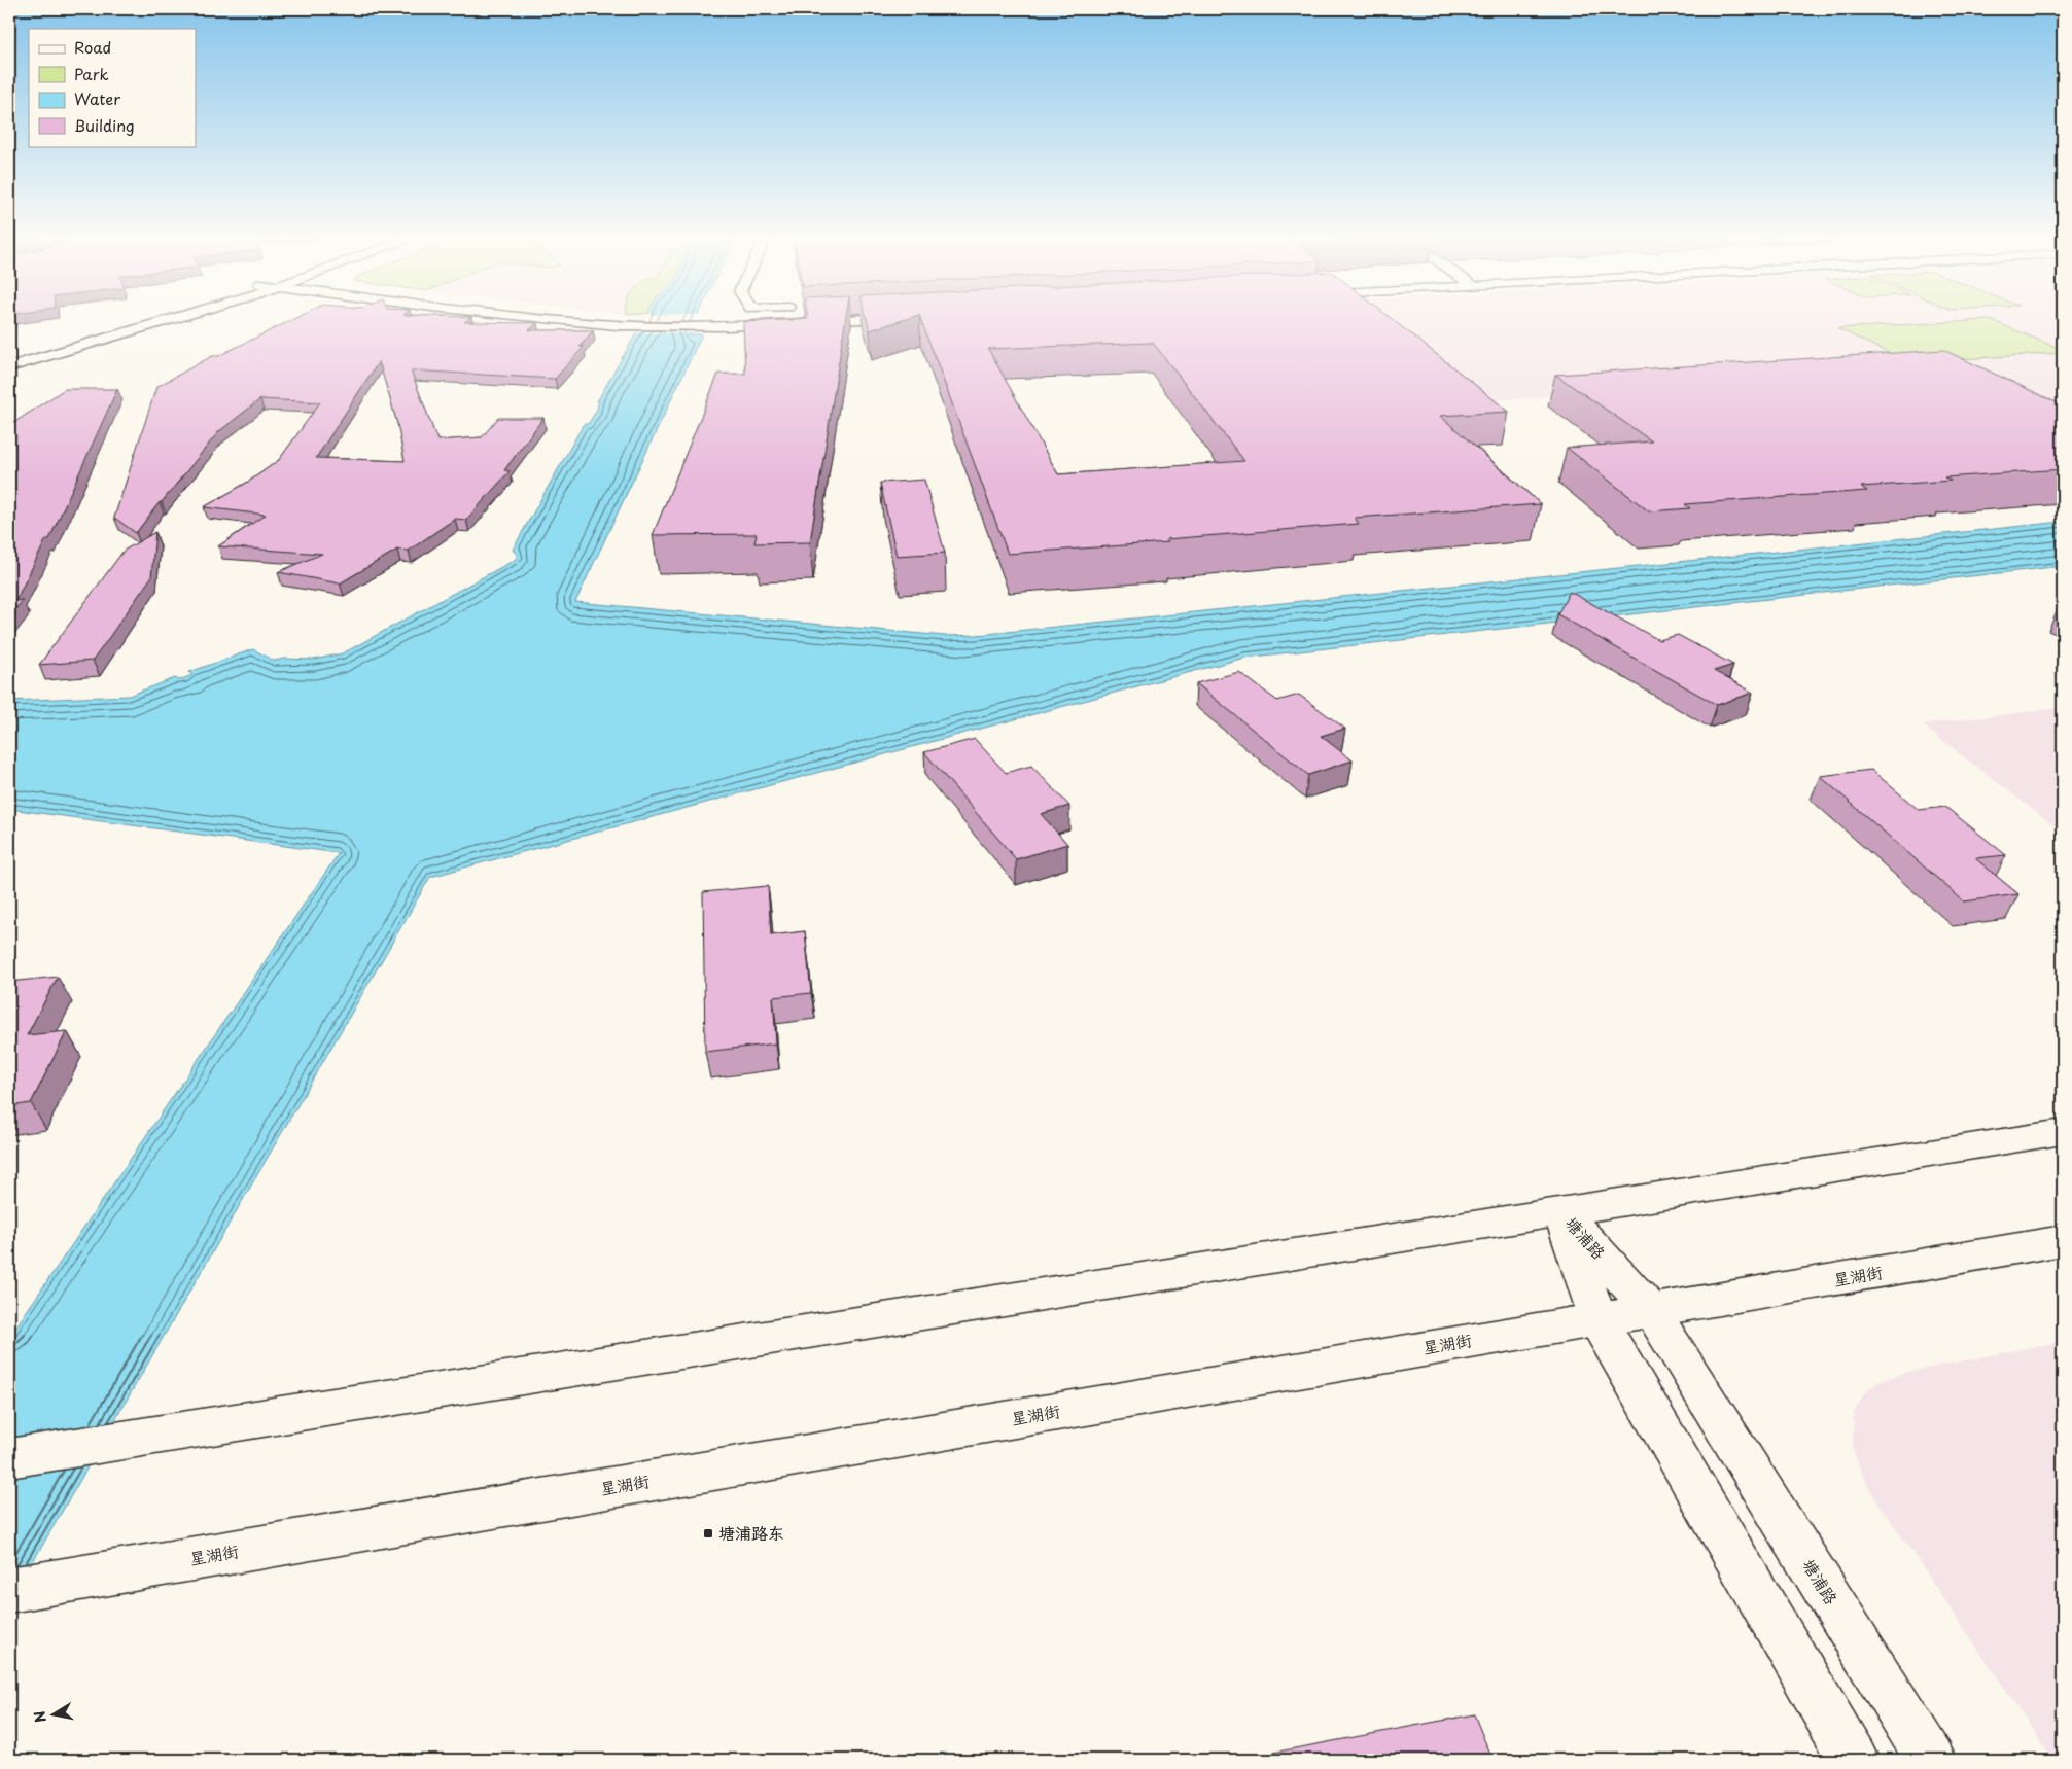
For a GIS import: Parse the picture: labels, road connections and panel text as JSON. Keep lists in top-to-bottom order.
{
  "streets": {
    "street": ["塘浦路", "星湖街"]
  },
  "crossings": [
    ["塘浦路", "星湖街"]
  ],
  "places": {
    "transit": ["塘浦路东"]
  },
  "legend": [
    "Road",
    "Park",
    "Water",
    "Building"
  ],
  "north": "left"
}
